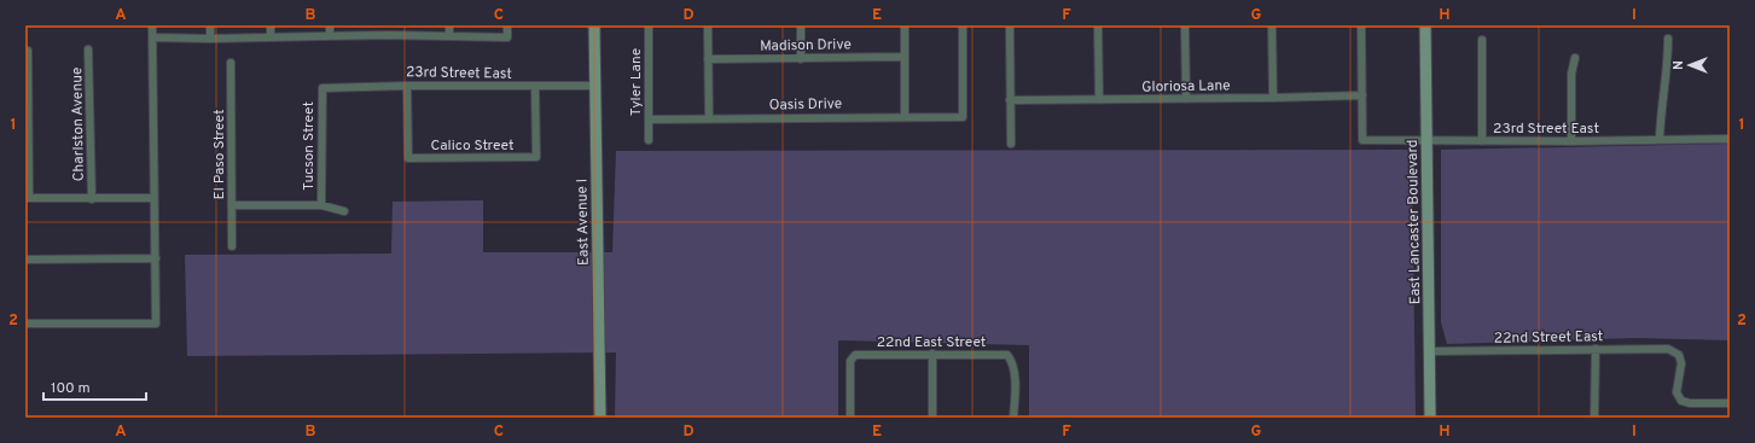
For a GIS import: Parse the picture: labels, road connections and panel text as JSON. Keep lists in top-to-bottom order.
{
  "streets": {
    "main road": ["East Avenue I", "East Lancaster Boulevard"],
    "street": [
      "Madison Drive",
      "23rd Street East",
      "Tyler Lane",
      "Gloriosa Lane",
      "Oasis Drive",
      "Charlston Avenue",
      "Calico Street",
      "Tucson Street",
      "El Paso Street",
      "22nd Street East",
      "22nd East Street"
    ]
  },
  "crossings": [
    ["23rd Street East", "Gloriosa Lane"],
    ["23rd Street East", "Calico Street"],
    ["23rd Street East", "Tucson Street"],
    ["23rd Street East", "East Avenue I"],
    ["23rd Street East", "East Lancaster Boulevard"],
    ["Tyler Lane", "Oasis Drive"],
    ["East Lancaster Boulevard", "22nd Street East"]
  ],
  "scale_bar": "100 m",
  "north": "left",
  "grid": {
    "columns": [
      "A",
      "B",
      "C",
      "D",
      "E",
      "F",
      "G",
      "H",
      "I"
    ],
    "rows": ["1", "2"]
  }
}
